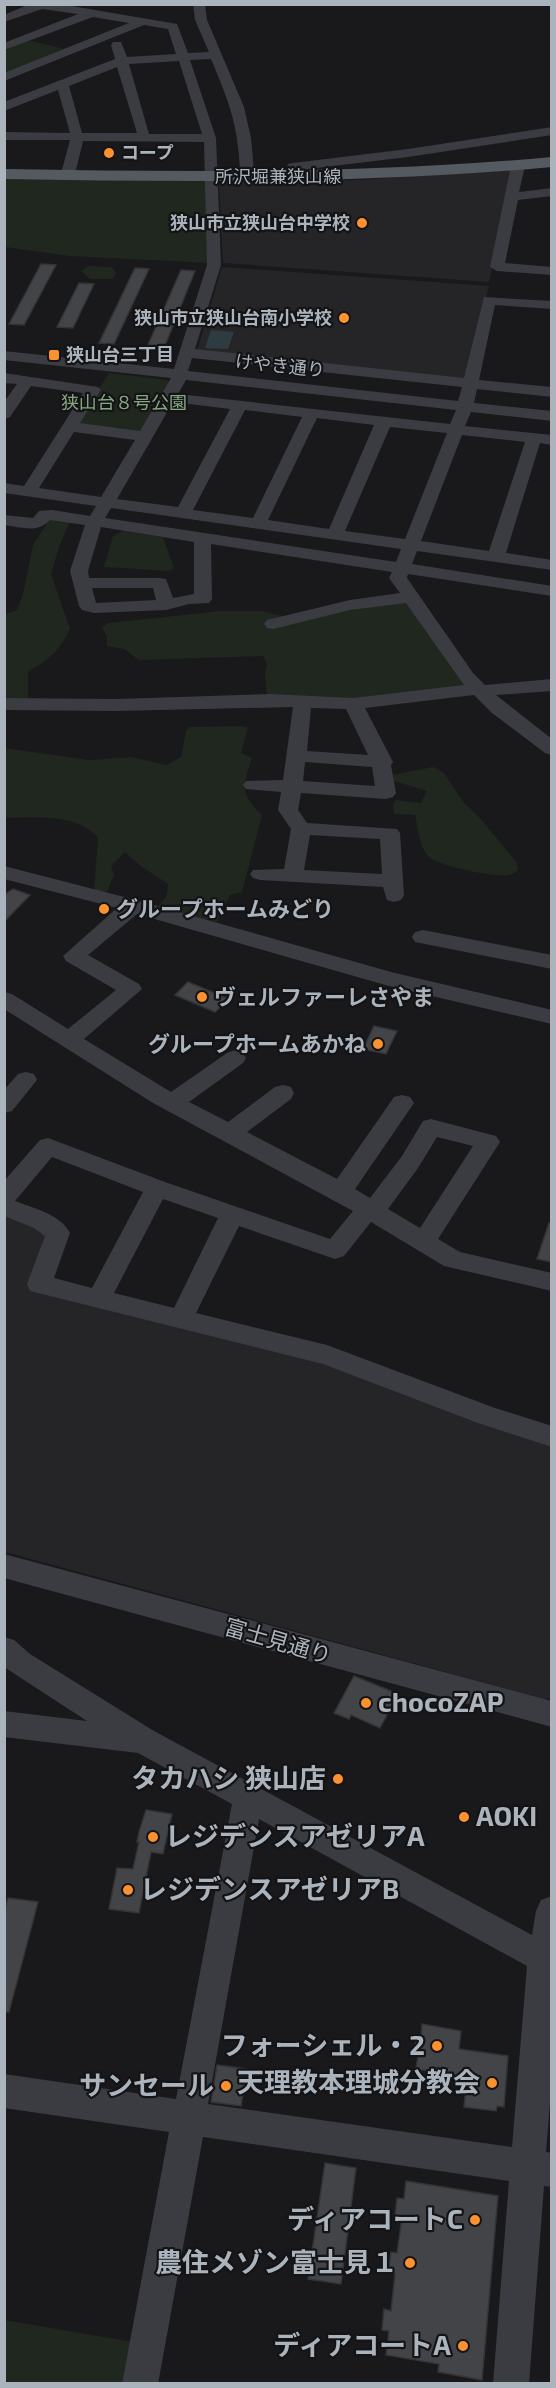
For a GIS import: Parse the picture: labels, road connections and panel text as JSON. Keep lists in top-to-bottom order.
{
  "streets": {
    "main road": ["所沢堀兼狭山線"],
    "street": ["けやき通り", "富士見通り"]
  },
  "parks": ["狭山台８号公園"],
  "places": {
    "other": [
      "コープ",
      "狭山市立狭山台中学校",
      "狭山市立狭山台南小学校",
      "グループホームみどり",
      "ヴェルファーレさやま",
      "グループホームあかね",
      "chocoZAP",
      "タカハシ 狭山店",
      "AOKI",
      "レジデンスアゼリアA",
      "レジデンスアゼリアB",
      "フォーシェル・2",
      "天理教本理城分教会",
      "サンセール",
      "ディアコートC",
      "農住メゾン富士見１",
      "ディアコートA"
    ],
    "transit": ["狭山台三丁目"]
  }
}
